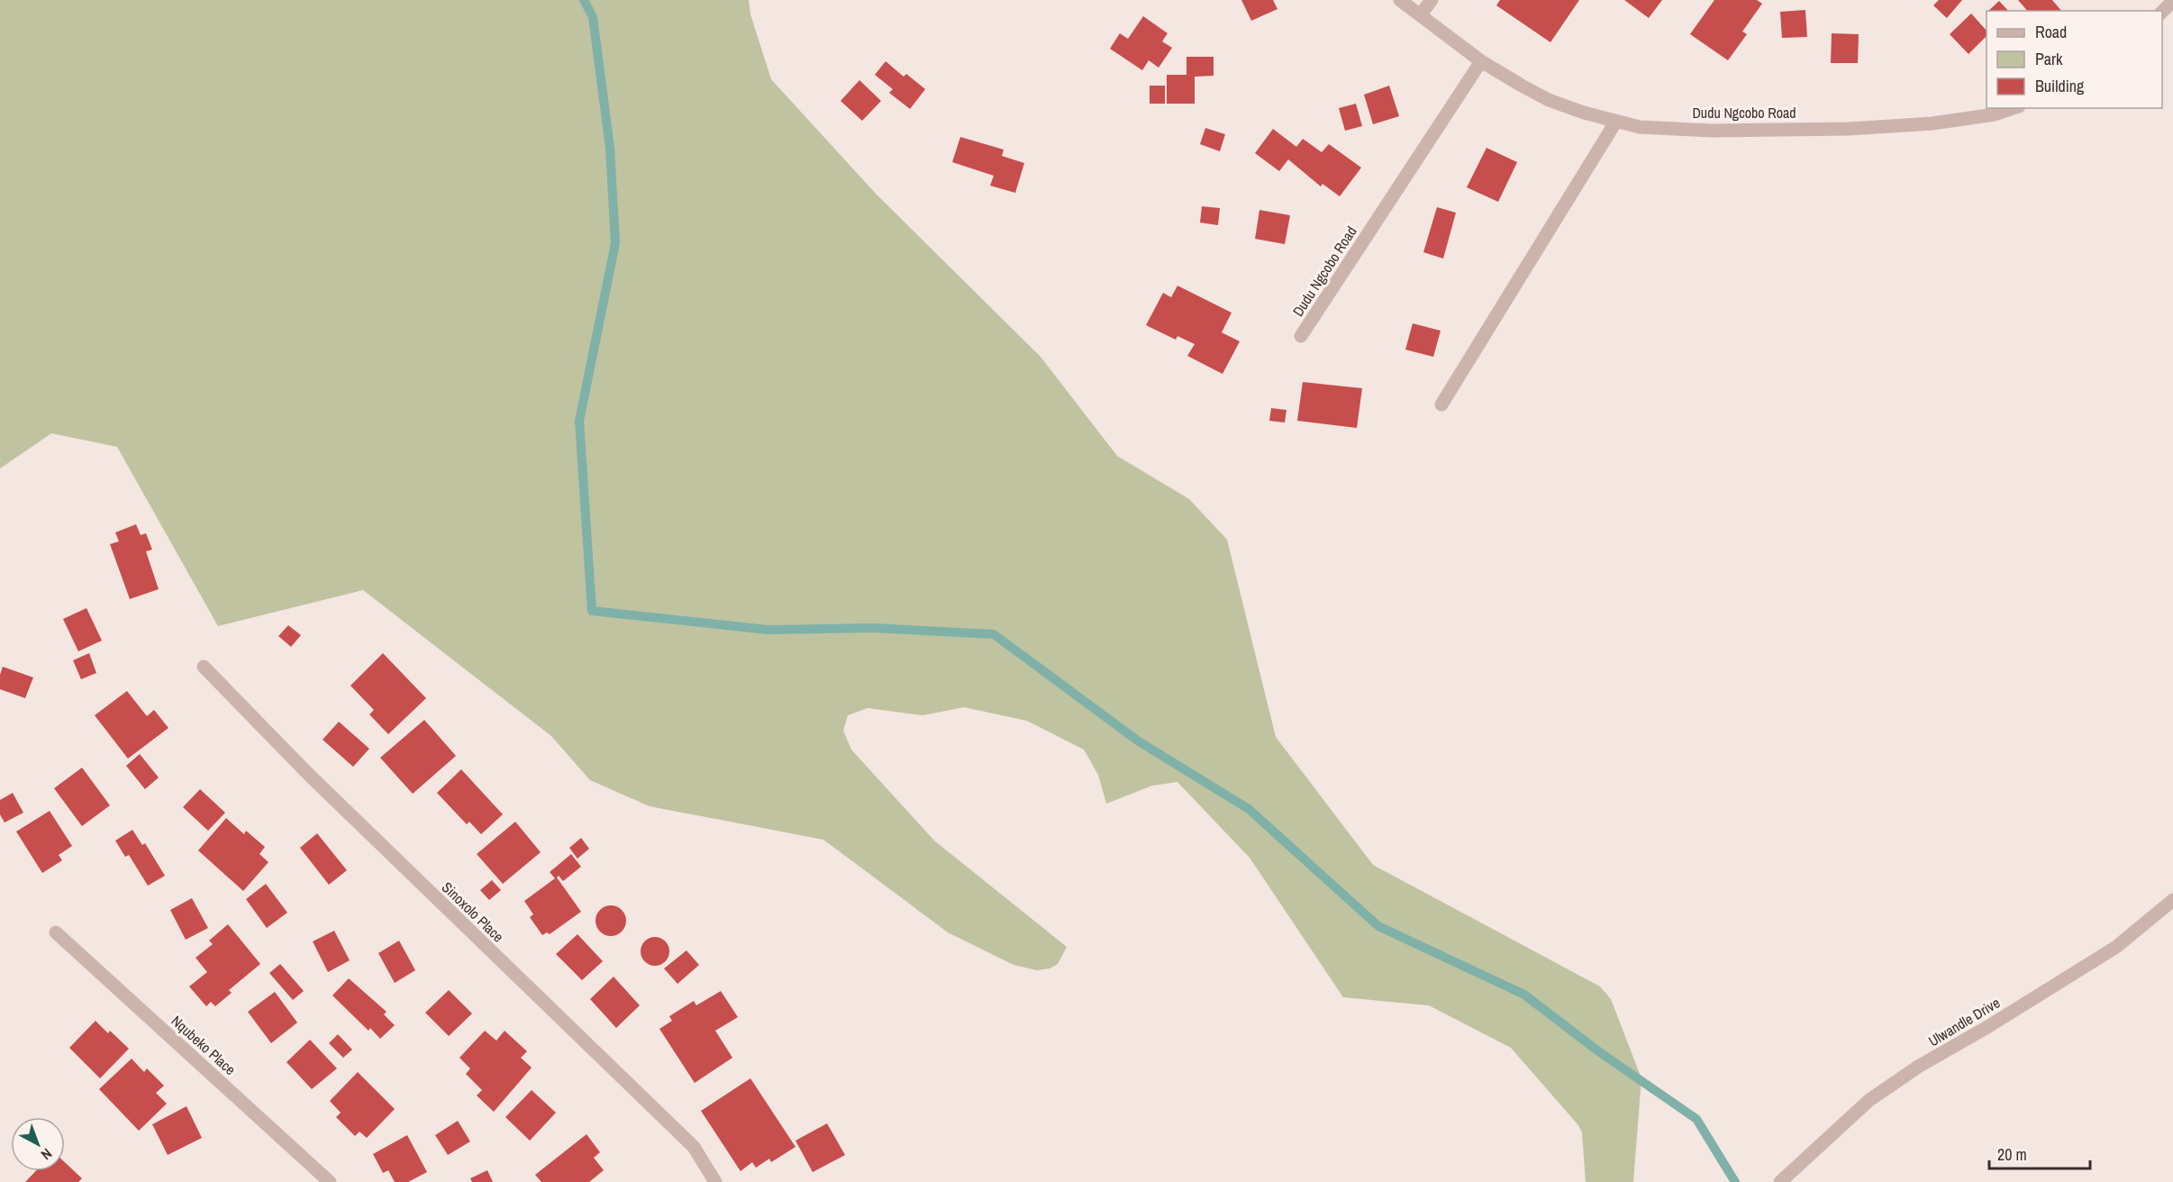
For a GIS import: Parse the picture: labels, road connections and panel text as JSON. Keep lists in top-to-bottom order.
{
  "streets": {
    "street": [
      "Dudu Ngcobo Road",
      "Sinoxolo Place",
      "Ulwandle Drive",
      "Nqubeko Place"
    ]
  },
  "legend": ["Road", "Park", "Building"],
  "scale_bar": "20 m",
  "north": "bottom right"
}
